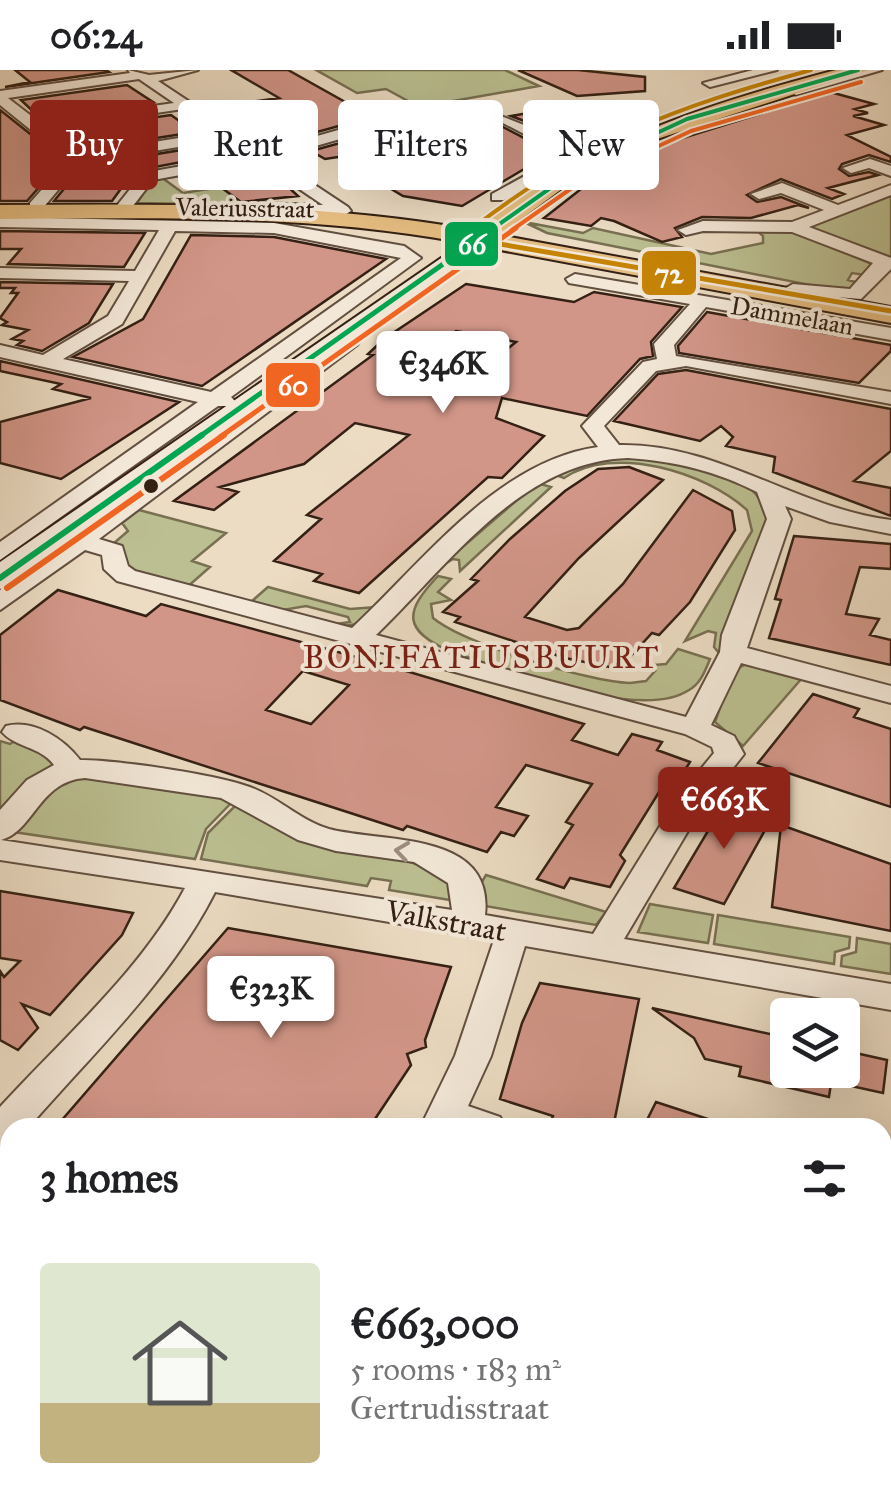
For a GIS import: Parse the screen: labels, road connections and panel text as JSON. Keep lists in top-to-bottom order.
{
  "streets": {
    "main road": ["Valeriusstraat", "Dammelaan"],
    "street": ["Valkstraat"]
  },
  "districts": ["BONIFATIUSBUURT"],
  "lines": ["transit line 66", "transit line 72", "transit line 60"],
  "page": {
    "status": "06:24",
    "chip": [
      "Buy",
      "Rent",
      "Filters",
      "New"
    ],
    "price": ["€346K", "€663K", "€323K"],
    "heading": "3 homes",
    "list": [
      {
        "name": "€663,000",
        "note": "5 rooms · 183 m² · Gertrudisstraat"
      }
    ]
  }
}
